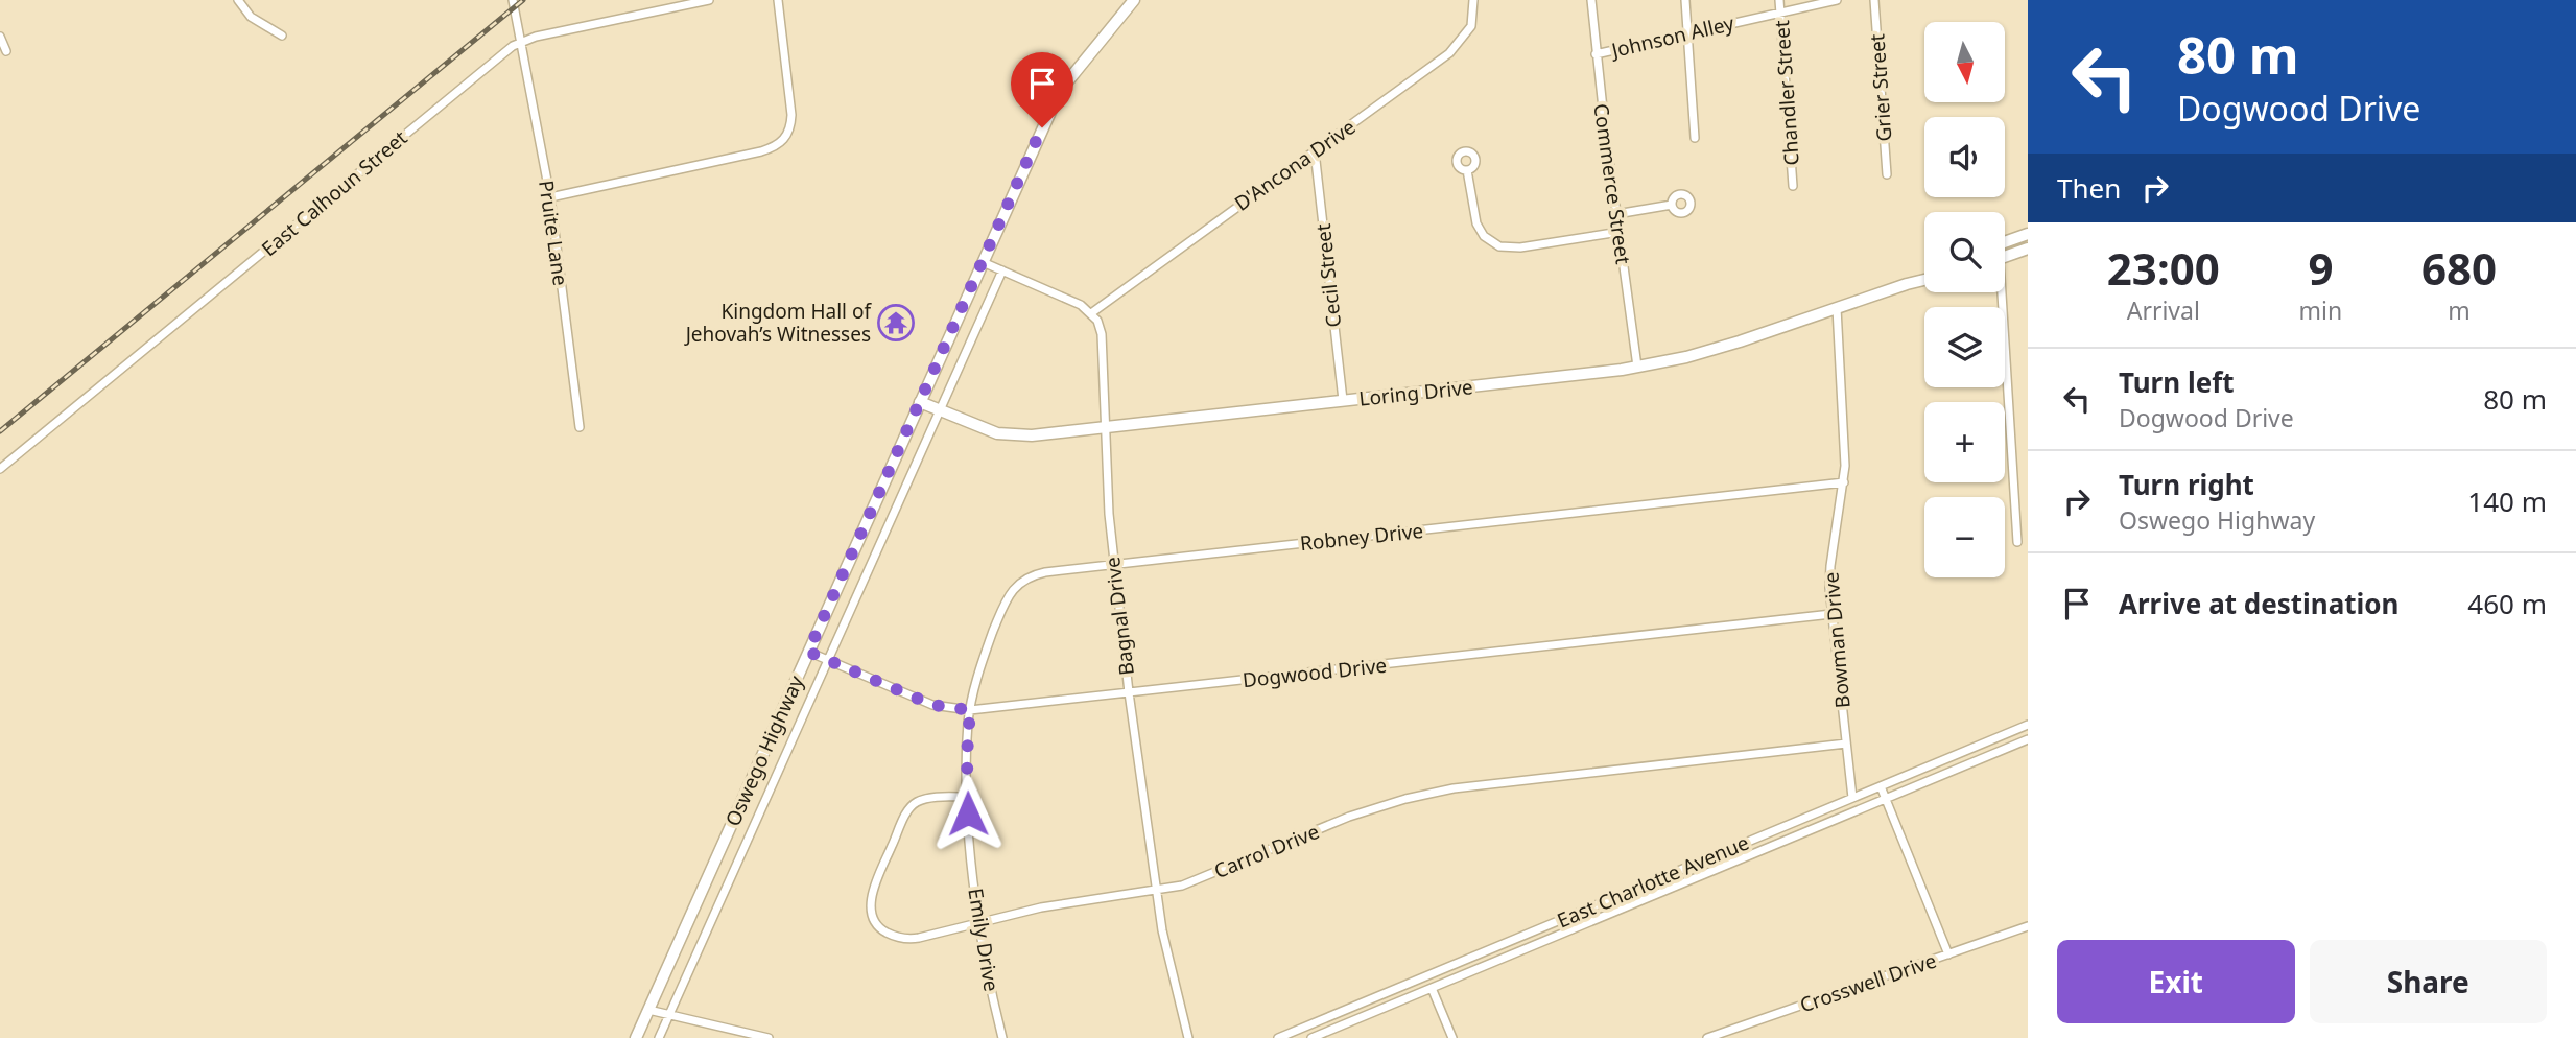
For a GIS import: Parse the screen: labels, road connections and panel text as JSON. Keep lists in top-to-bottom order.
{
  "streets": {
    "main road": ["Loring Drive", "Oswego Highway"],
    "street": [
      "Johnson Alley",
      "Grier Street",
      "Chandler Street",
      "D'Ancona Drive",
      "Commerce Street",
      "East Calhoun Street",
      "Pruite Lane",
      "Cecil Street",
      "Robney Drive",
      "Bagnal Drive",
      "Bowman Drive",
      "Dogwood Drive",
      "Carrol Drive",
      "East Charlotte Avenue",
      "Emily Drive",
      "Crosswell Drive"
    ]
  },
  "crossings": [
    ["Johnson Alley", "Chandler Street"],
    ["Johnson Alley", "Commerce Street"],
    ["D'Ancona Drive", "Cecil Street"],
    ["D'Ancona Drive", "Bagnal Drive"],
    ["Commerce Street", "Loring Drive"],
    ["East Calhoun Street", "Pruite Lane"],
    ["Cecil Street", "Loring Drive"],
    ["Loring Drive", "Bagnal Drive"],
    ["Loring Drive", "Bowman Drive"],
    ["Loring Drive", "Oswego Highway"],
    ["Robney Drive", "Bagnal Drive"],
    ["Robney Drive", "Bowman Drive"],
    ["Robney Drive", "Dogwood Drive"],
    ["Robney Drive", "Emily Drive"],
    ["Bagnal Drive", "Dogwood Drive"],
    ["Bagnal Drive", "Carrol Drive"],
    ["Bowman Drive", "Dogwood Drive"],
    ["Bowman Drive", "Carrol Drive"],
    ["Bowman Drive", "East Charlotte Avenue"],
    ["Dogwood Drive", "Oswego Highway"],
    ["Dogwood Drive", "Emily Drive"],
    ["Carrol Drive", "Emily Drive"]
  ],
  "places": {
    "temple": ["Kingdom Hall of Jehovah’s Witnesses"]
  },
  "north": "bottom",
  "page": {
    "turn": ["80 m", "Dogwood Drive"],
    "map_buttons": ["+", "−"],
    "then": "Then",
    "eta": [
      "23:00",
      "Arrival",
      "9",
      "min",
      "680",
      "m"
    ],
    "list": [
      {
        "name": "Turn left",
        "note": "Dogwood Drive",
        "value": "80 m"
      },
      {
        "name": "Turn right",
        "note": "Oswego Highway",
        "value": "140 m"
      },
      {
        "name": "Arrive at destination",
        "value": "460 m"
      }
    ],
    "buttons": ["Exit", "Share"]
  }
}
